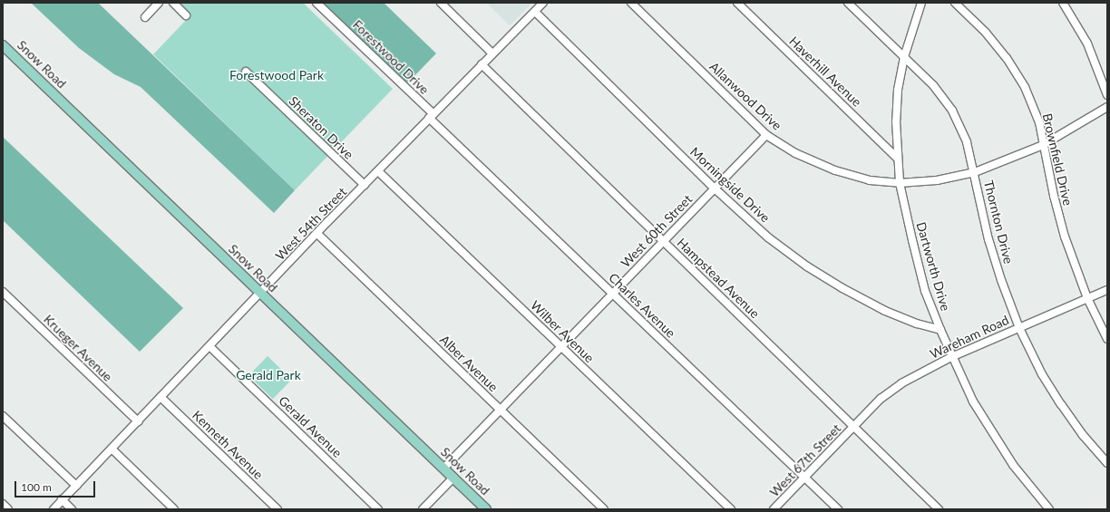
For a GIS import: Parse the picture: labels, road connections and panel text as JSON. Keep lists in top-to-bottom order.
{
  "streets": {
    "main road": ["Snow Road"],
    "street": [
      "Forestwood Drive",
      "Haverhill Avenue",
      "Allanwood Drive",
      "Sheraton Drive",
      "Brownfield Drive",
      "Morningside Drive",
      "Thornton Drive",
      "West 54th Street",
      "West 60th Street",
      "Dartworth Drive",
      "Hampstead Avenue",
      "Charles Avenue",
      "Wilber Avenue",
      "Wareham Road",
      "Krueger Avenue",
      "Alber Avenue",
      "Gerald Avenue",
      "Kenneth Avenue",
      "West 67th Street"
    ]
  },
  "crossings": [
    ["Forestwood Drive", "West 54th Street"],
    ["Forestwood Drive", "Charles Avenue"],
    ["Snow Road", "West 54th Street"],
    ["Snow Road", "West 60th Street"],
    ["Haverhill Avenue", "Dartworth Drive"],
    ["Allanwood Drive", "Brownfield Drive"],
    ["Allanwood Drive", "Thornton Drive"],
    ["Allanwood Drive", "West 60th Street"],
    ["Allanwood Drive", "Dartworth Drive"],
    ["Sheraton Drive", "West 54th Street"],
    ["Brownfield Drive", "Wareham Road"],
    ["Morningside Drive", "West 54th Street"],
    ["Morningside Drive", "West 60th Street"],
    ["Morningside Drive", "Dartworth Drive"],
    ["Thornton Drive", "Dartworth Drive"],
    ["Thornton Drive", "Wareham Road"],
    ["West 54th Street", "Hampstead Avenue"],
    ["West 54th Street", "Charles Avenue"],
    ["West 54th Street", "Wilber Avenue"],
    ["West 54th Street", "Krueger Avenue"],
    ["West 54th Street", "Alber Avenue"],
    ["West 54th Street", "Gerald Avenue"],
    ["West 54th Street", "Kenneth Avenue"],
    ["West 60th Street", "Hampstead Avenue"],
    ["West 60th Street", "Charles Avenue"],
    ["West 60th Street", "Wilber Avenue"],
    ["West 60th Street", "Alber Avenue"],
    ["Dartworth Drive", "Wareham Road"],
    ["Hampstead Avenue", "Wareham Road"],
    ["Hampstead Avenue", "West 67th Street"],
    ["Charles Avenue", "West 67th Street"],
    ["Wareham Road", "West 67th Street"]
  ],
  "parks": ["Forestwood Park", "Gerald Park"],
  "scale_bar": "100 m"
}
